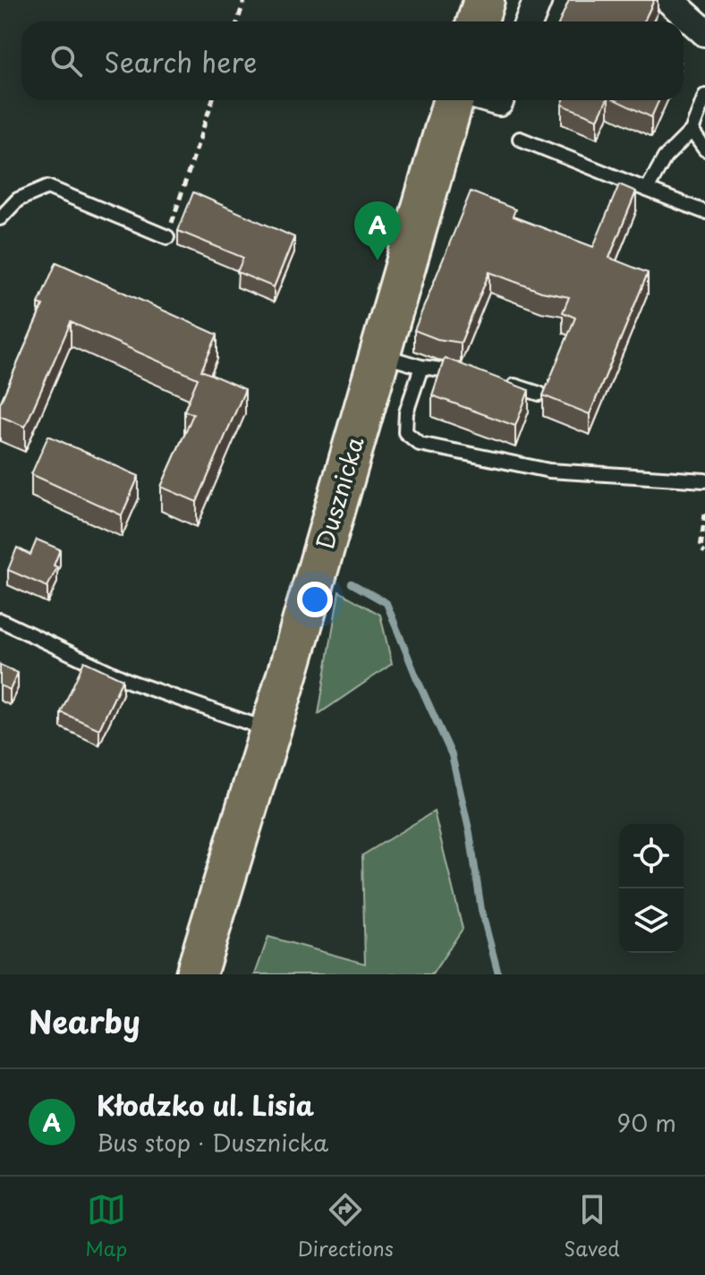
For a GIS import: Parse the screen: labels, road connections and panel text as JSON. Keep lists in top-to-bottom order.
{
  "streets": {
    "highway": ["Dusznicka"]
  },
  "page": {
    "search": "Search here",
    "pins": "A",
    "heading": "Nearby",
    "list": [
      {
        "mark": "A",
        "name": "Kłodzko ul. Lisia",
        "note": "Bus stop · Dusznicka",
        "value": "90 m"
      }
    ],
    "nav": ["Map", "Directions", "Saved"]
  }
}
